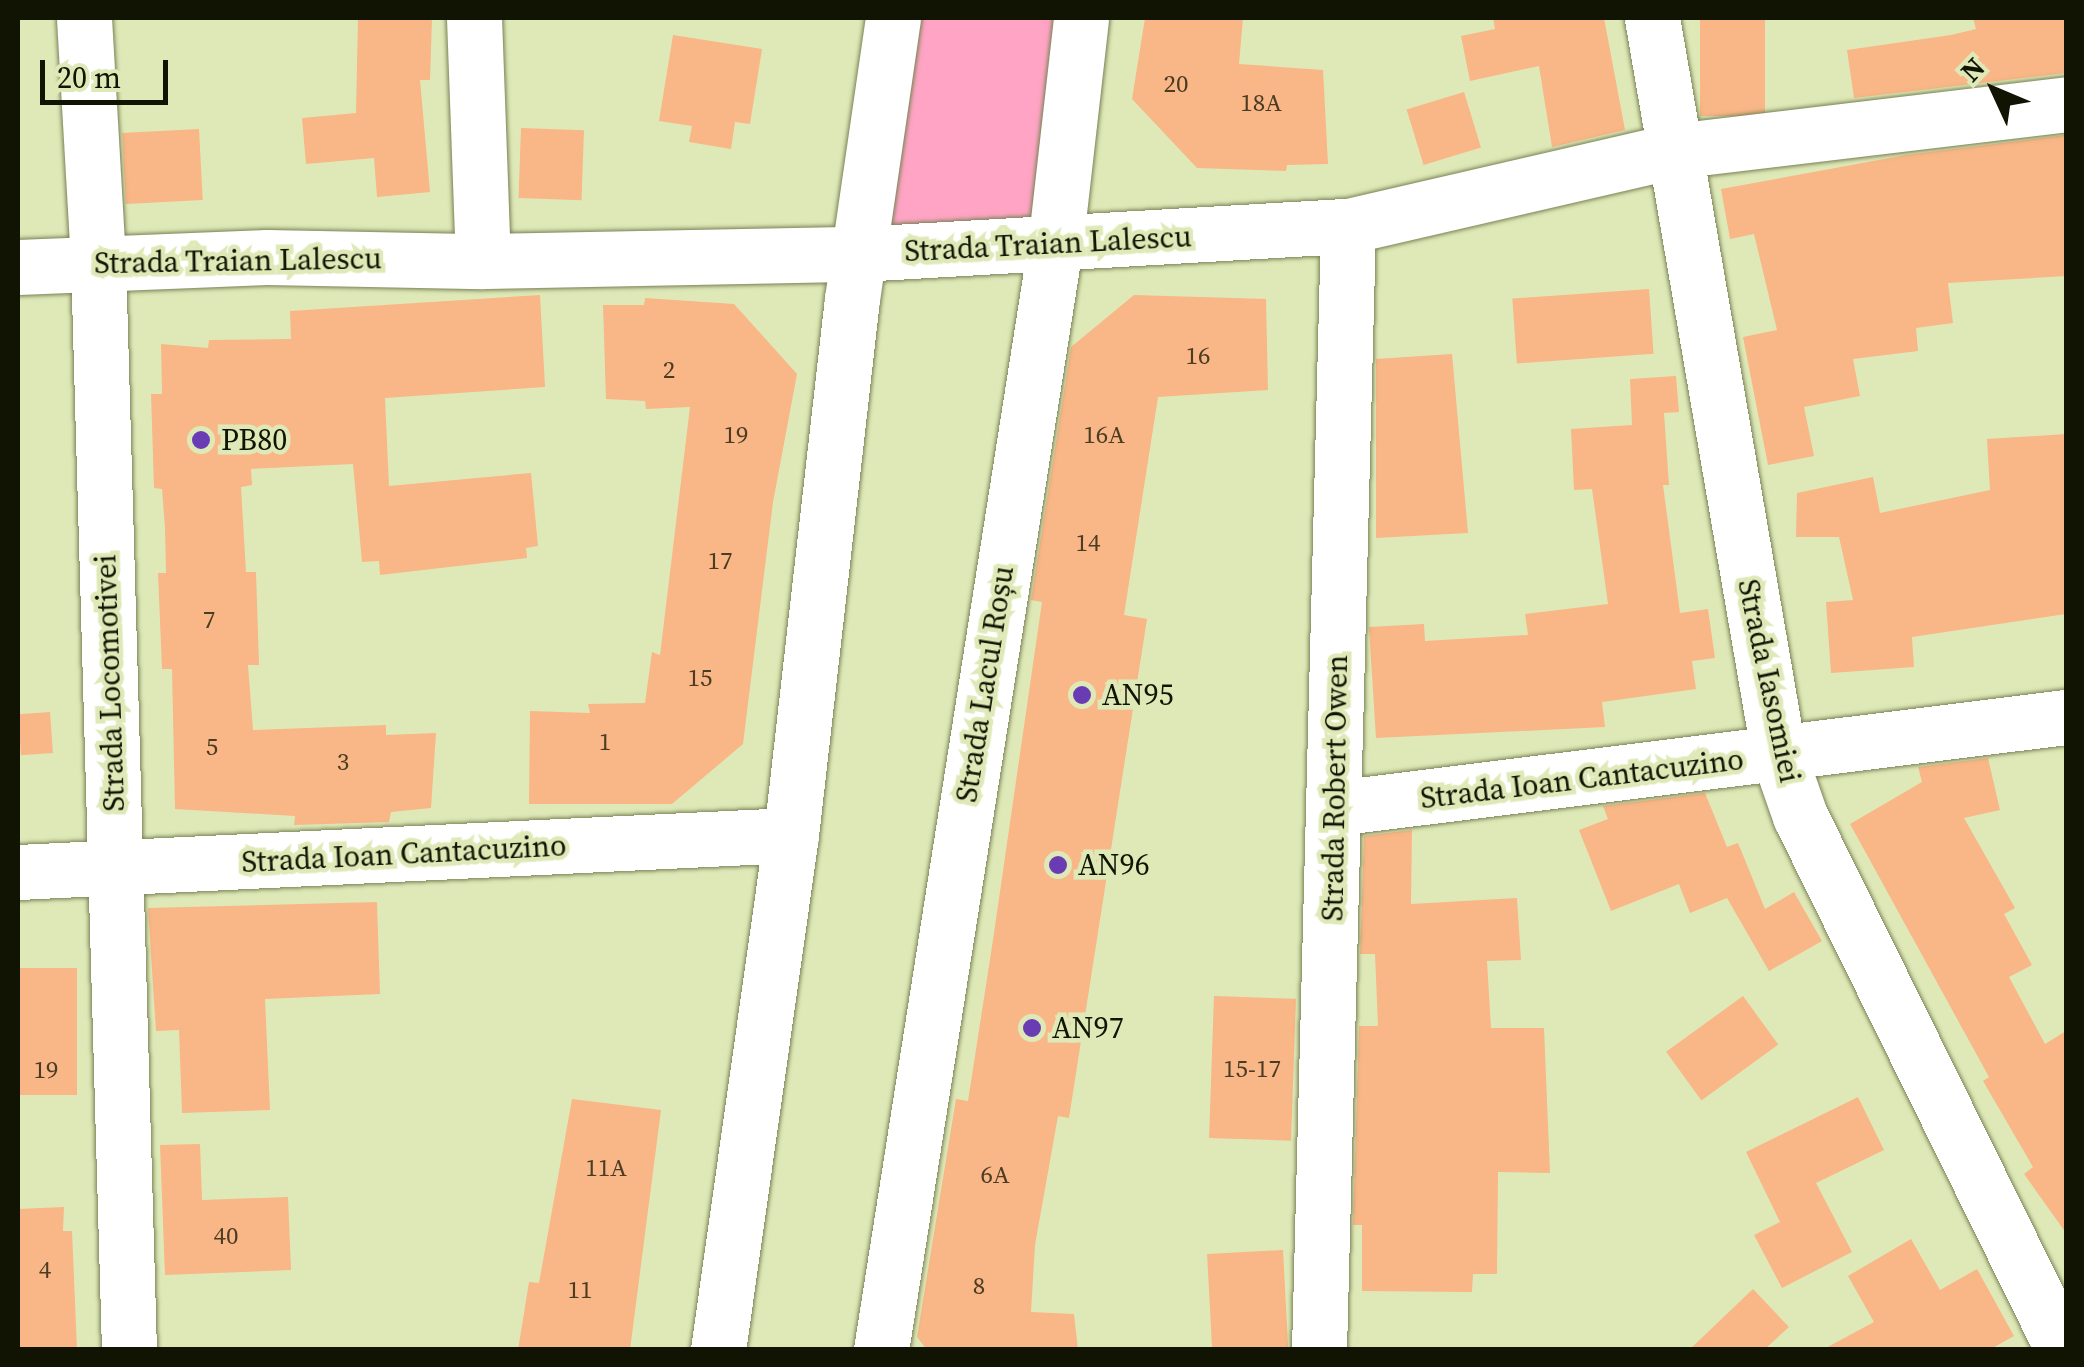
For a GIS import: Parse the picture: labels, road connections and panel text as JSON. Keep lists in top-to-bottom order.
{
  "streets": {
    "street": [
      "Strada Traian Lalescu",
      "Strada Iasomiei",
      "Strada Locomotivei",
      "Strada Lacul Roșu",
      "Strada Ioan Cantacuzino",
      "Strada Robert Owen"
    ]
  },
  "crossings": [
    ["Strada Traian Lalescu", "Strada Iasomiei"],
    ["Strada Traian Lalescu", "Strada Locomotivei"],
    ["Strada Traian Lalescu", "Strada Lacul Roșu"],
    ["Strada Traian Lalescu", "Strada Robert Owen"],
    ["Strada Iasomiei", "Strada Ioan Cantacuzino"],
    ["Strada Locomotivei", "Strada Ioan Cantacuzino"],
    ["Strada Ioan Cantacuzino", "Strada Robert Owen"]
  ],
  "places": [
    "PB80",
    "AN95",
    "AN96",
    "AN97"
  ],
  "house_numbers": [
    "20",
    "18A",
    "16",
    "2",
    "19",
    "16A",
    "14",
    "17",
    "7",
    "15",
    "1",
    "5",
    "3",
    "15-17",
    "19",
    "11A",
    "6A",
    "40",
    "4",
    "8",
    "11"
  ],
  "scale_bar": "20 m",
  "north": "top left"
}
